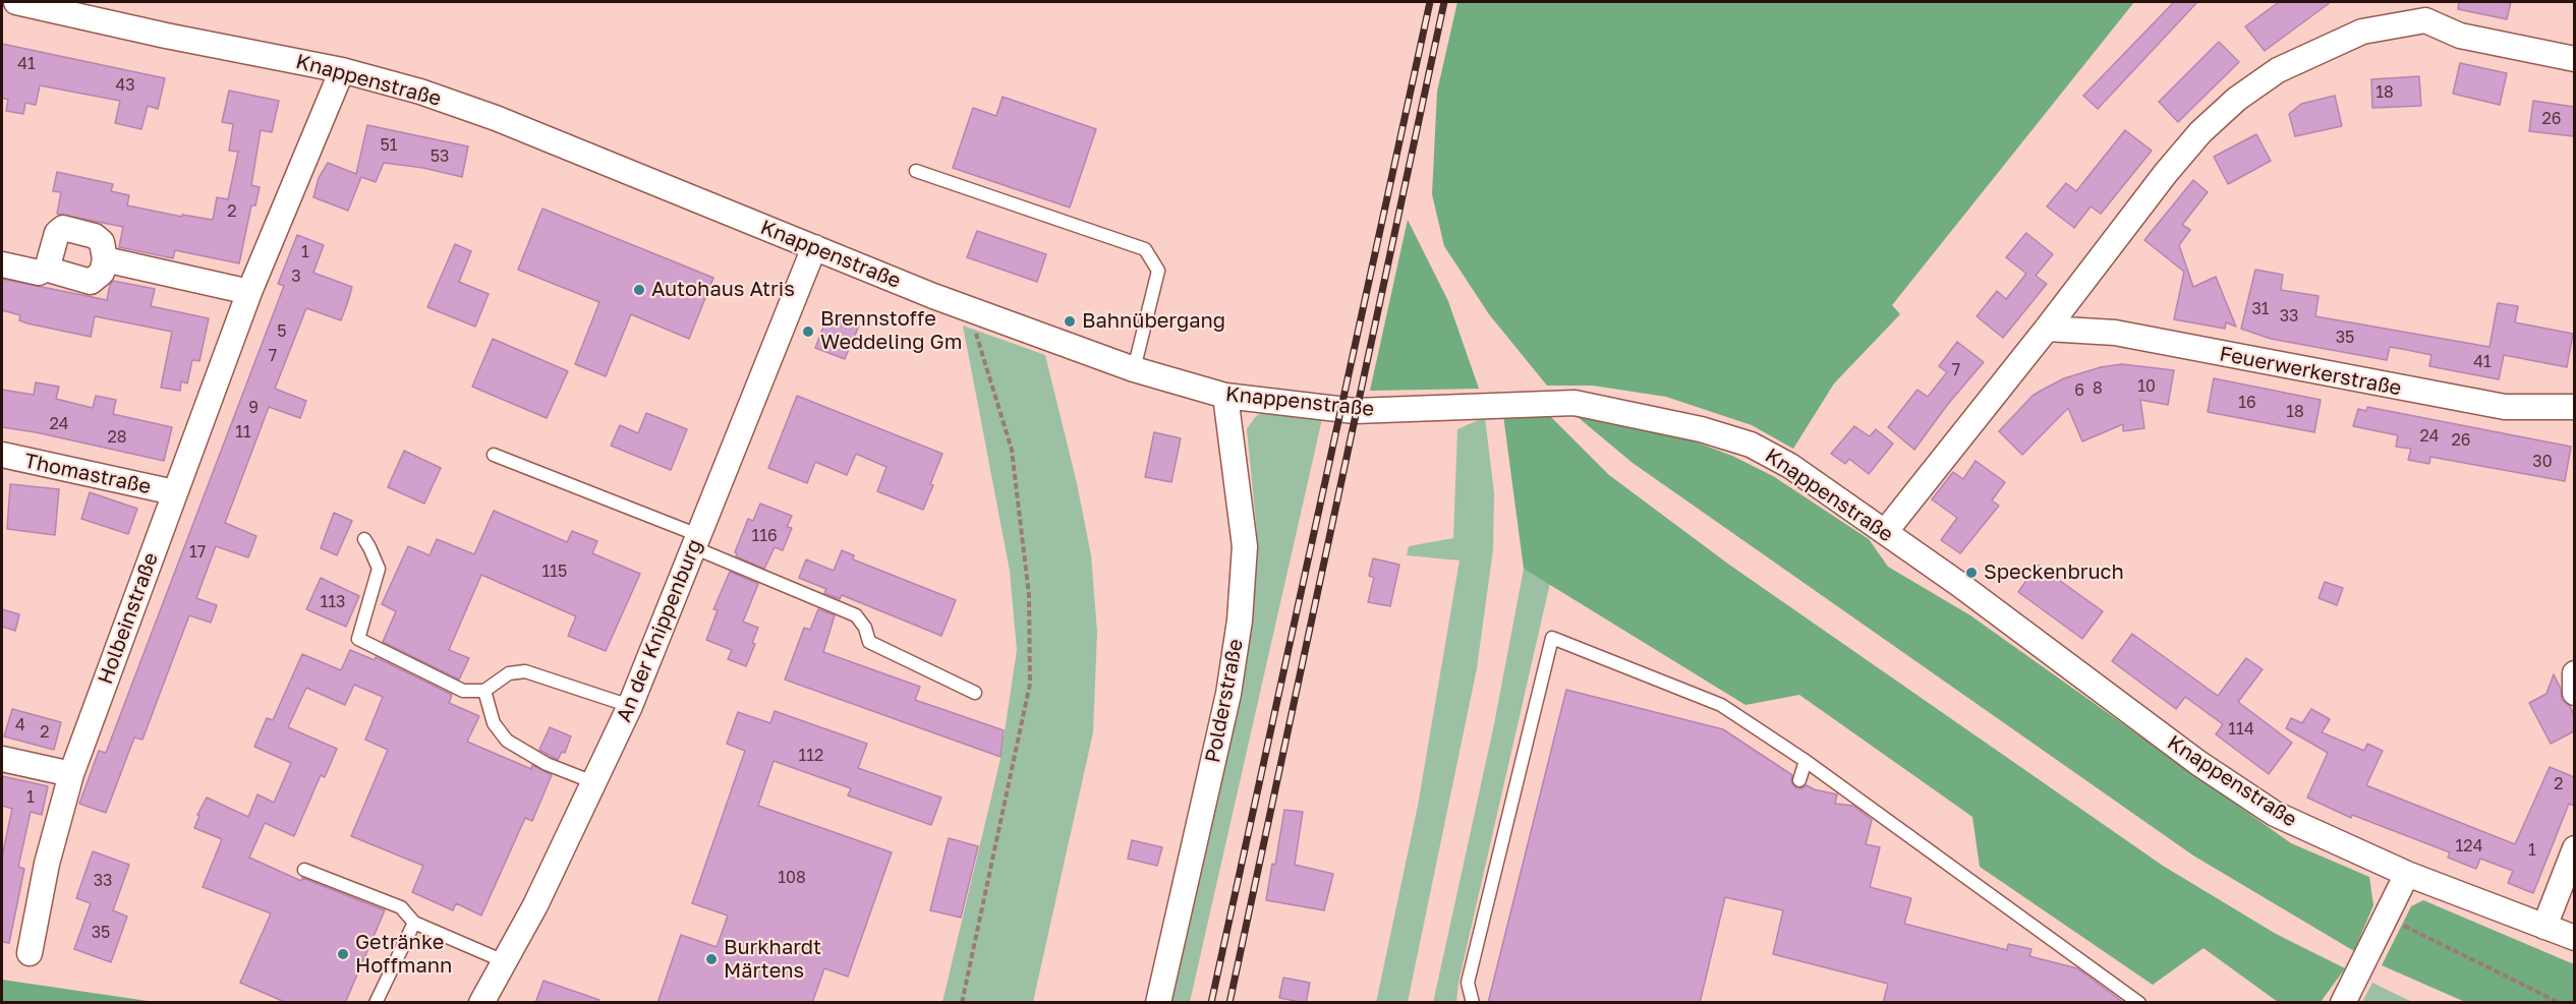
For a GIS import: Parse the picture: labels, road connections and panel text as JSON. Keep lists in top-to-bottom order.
{
  "streets": {
    "street": [
      "Knappenstraße",
      "Feuerwerkerstraße",
      "Thomastraße",
      "Holbeinstraße",
      "An der Knippenburg",
      "Polderstraße"
    ]
  },
  "crossings": [
    ["Knappenstraße", "Holbeinstraße"],
    ["Knappenstraße", "An der Knippenburg"],
    ["Knappenstraße", "Polderstraße"],
    ["Thomastraße", "Holbeinstraße"]
  ],
  "places": [
    "Autohaus Atris",
    "Bahnübergang",
    "Brennstoffe Weddeling Gm",
    "Speckenbruch",
    "Getränke Hoffmann",
    "Burkhardt Märtens"
  ],
  "house_numbers": [
    "41",
    "43",
    "18",
    "26",
    "51",
    "53",
    "2",
    "1",
    "3",
    "31",
    "33",
    "5",
    "35",
    "7",
    "41",
    "7",
    "10",
    "8",
    "6",
    "16",
    "9",
    "18",
    "24",
    "11",
    "24",
    "28",
    "26",
    "30",
    "116",
    "17",
    "115",
    "113",
    "4",
    "114",
    "2",
    "112",
    "2",
    "1",
    "124",
    "1",
    "108",
    "33",
    "35"
  ]
}
